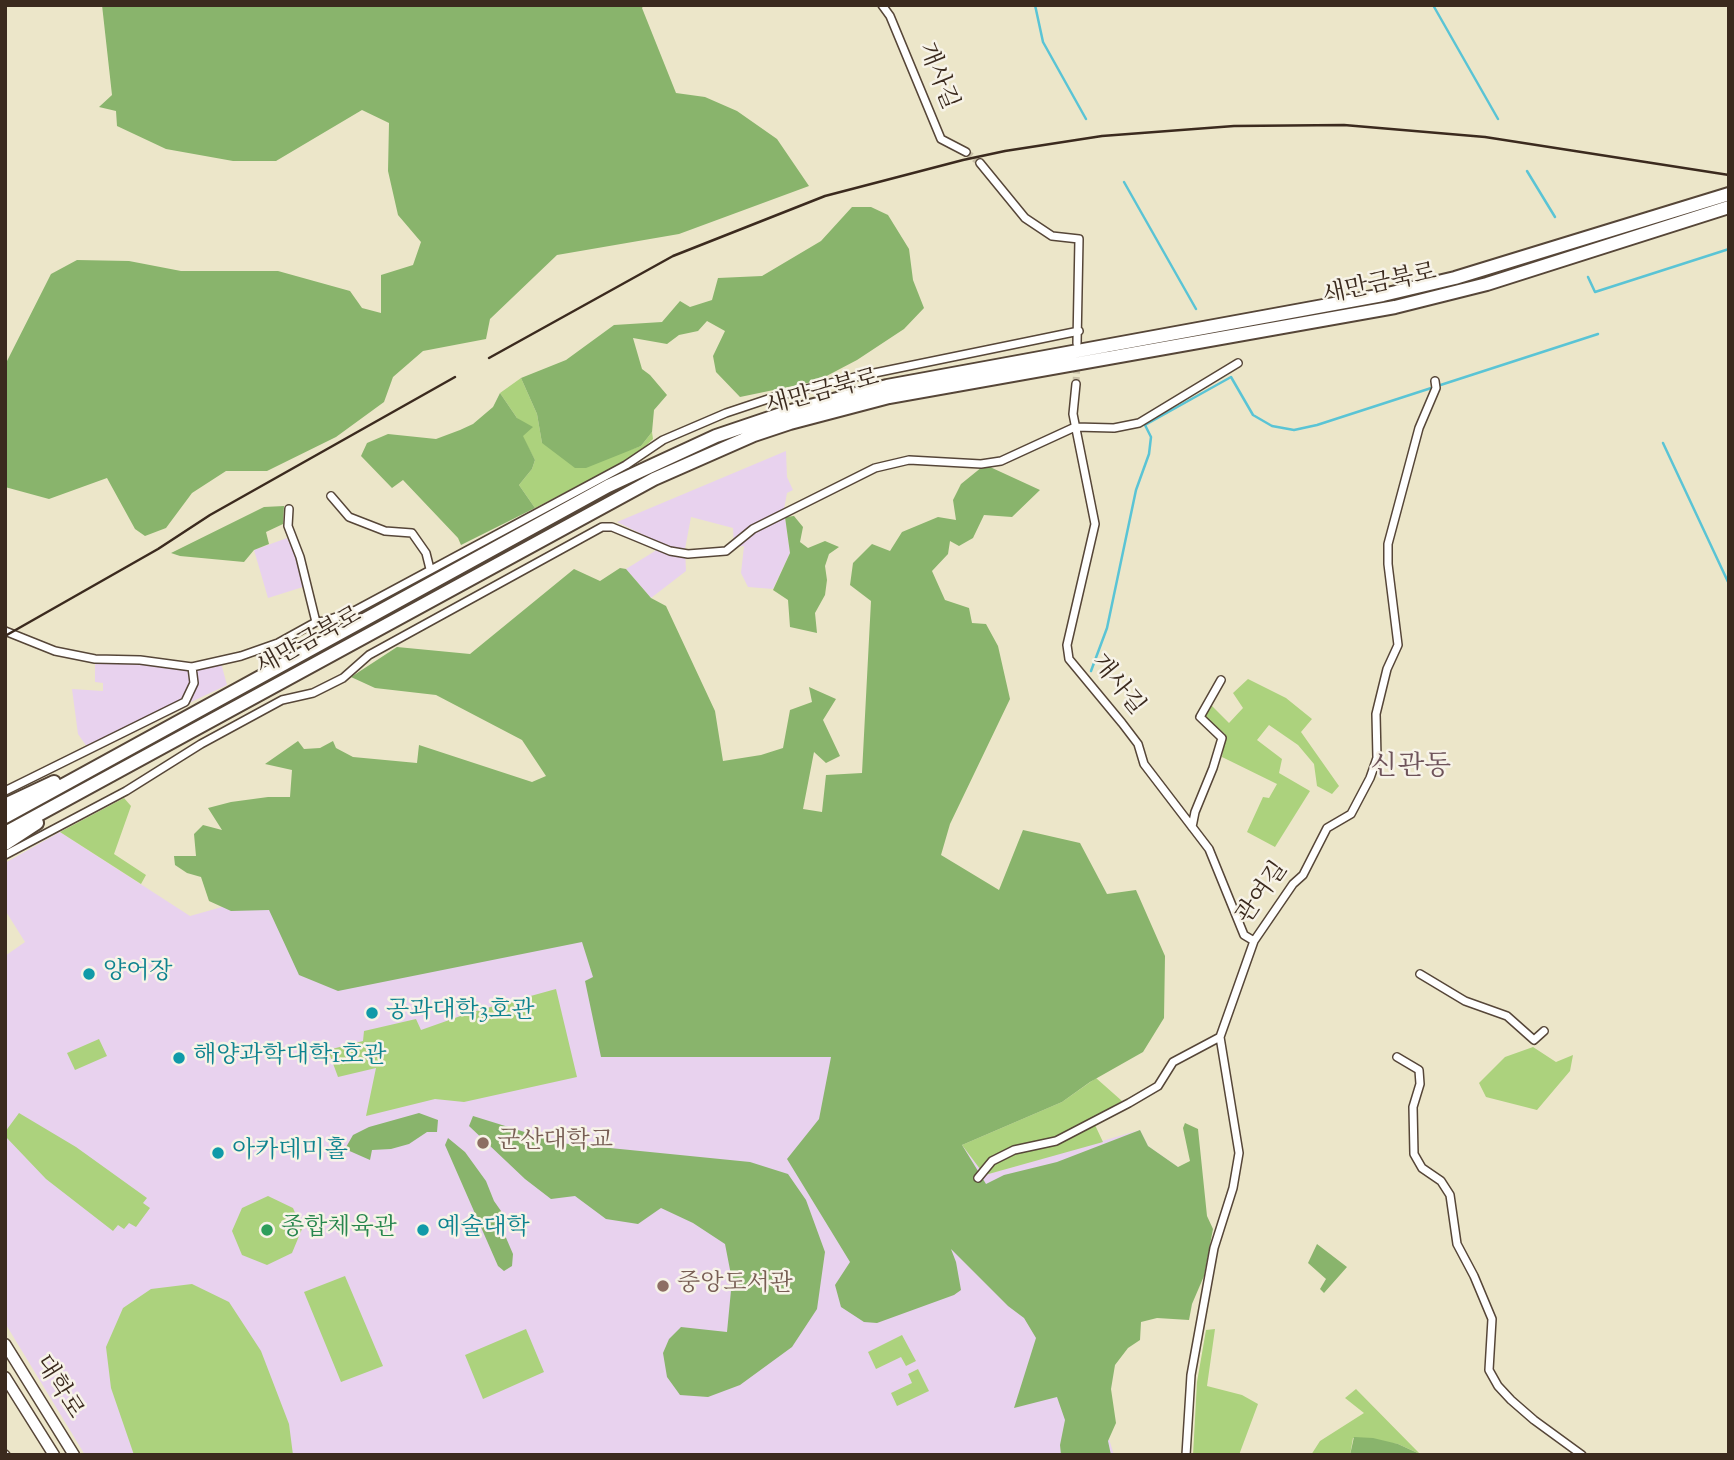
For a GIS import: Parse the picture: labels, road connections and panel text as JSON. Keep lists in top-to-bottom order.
{
  "streets": {
    "highway": ["새만금북로"],
    "street": ["개사길", "관여길", "대학로"]
  },
  "crossings": [
    ["개사길", "관여길"]
  ],
  "districts": ["신관동"],
  "places": [
    "양어장",
    "공과대학3호관",
    "해양과학대학1호관",
    "군산대학교",
    "아카데미홀",
    "종합체육관",
    "예술대학",
    "중앙도서관"
  ]
}
